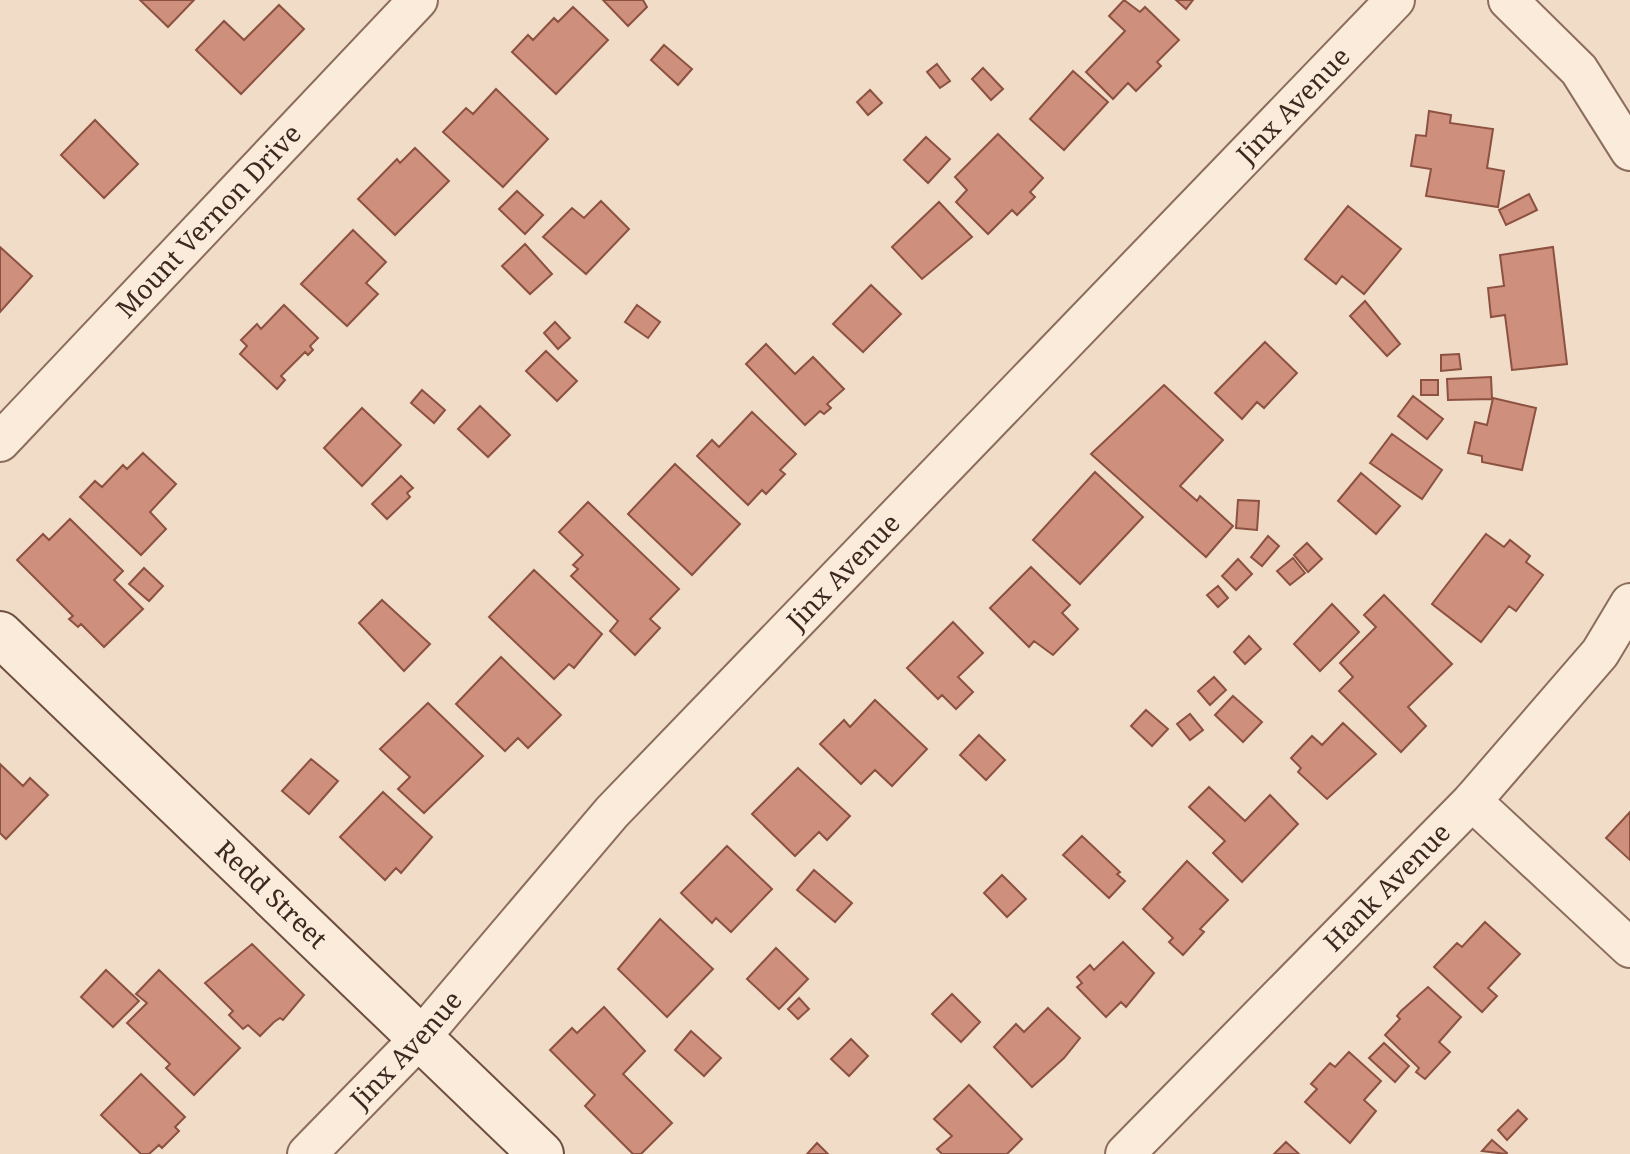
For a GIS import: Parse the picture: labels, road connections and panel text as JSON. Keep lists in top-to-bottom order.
{
  "streets": {
    "street": [
      "Jinx Avenue",
      "Mount Vernon Drive",
      "Hank Avenue",
      "Redd Street"
    ]
  },
  "crossings": [
    ["Jinx Avenue", "Redd Street"]
  ]
}
